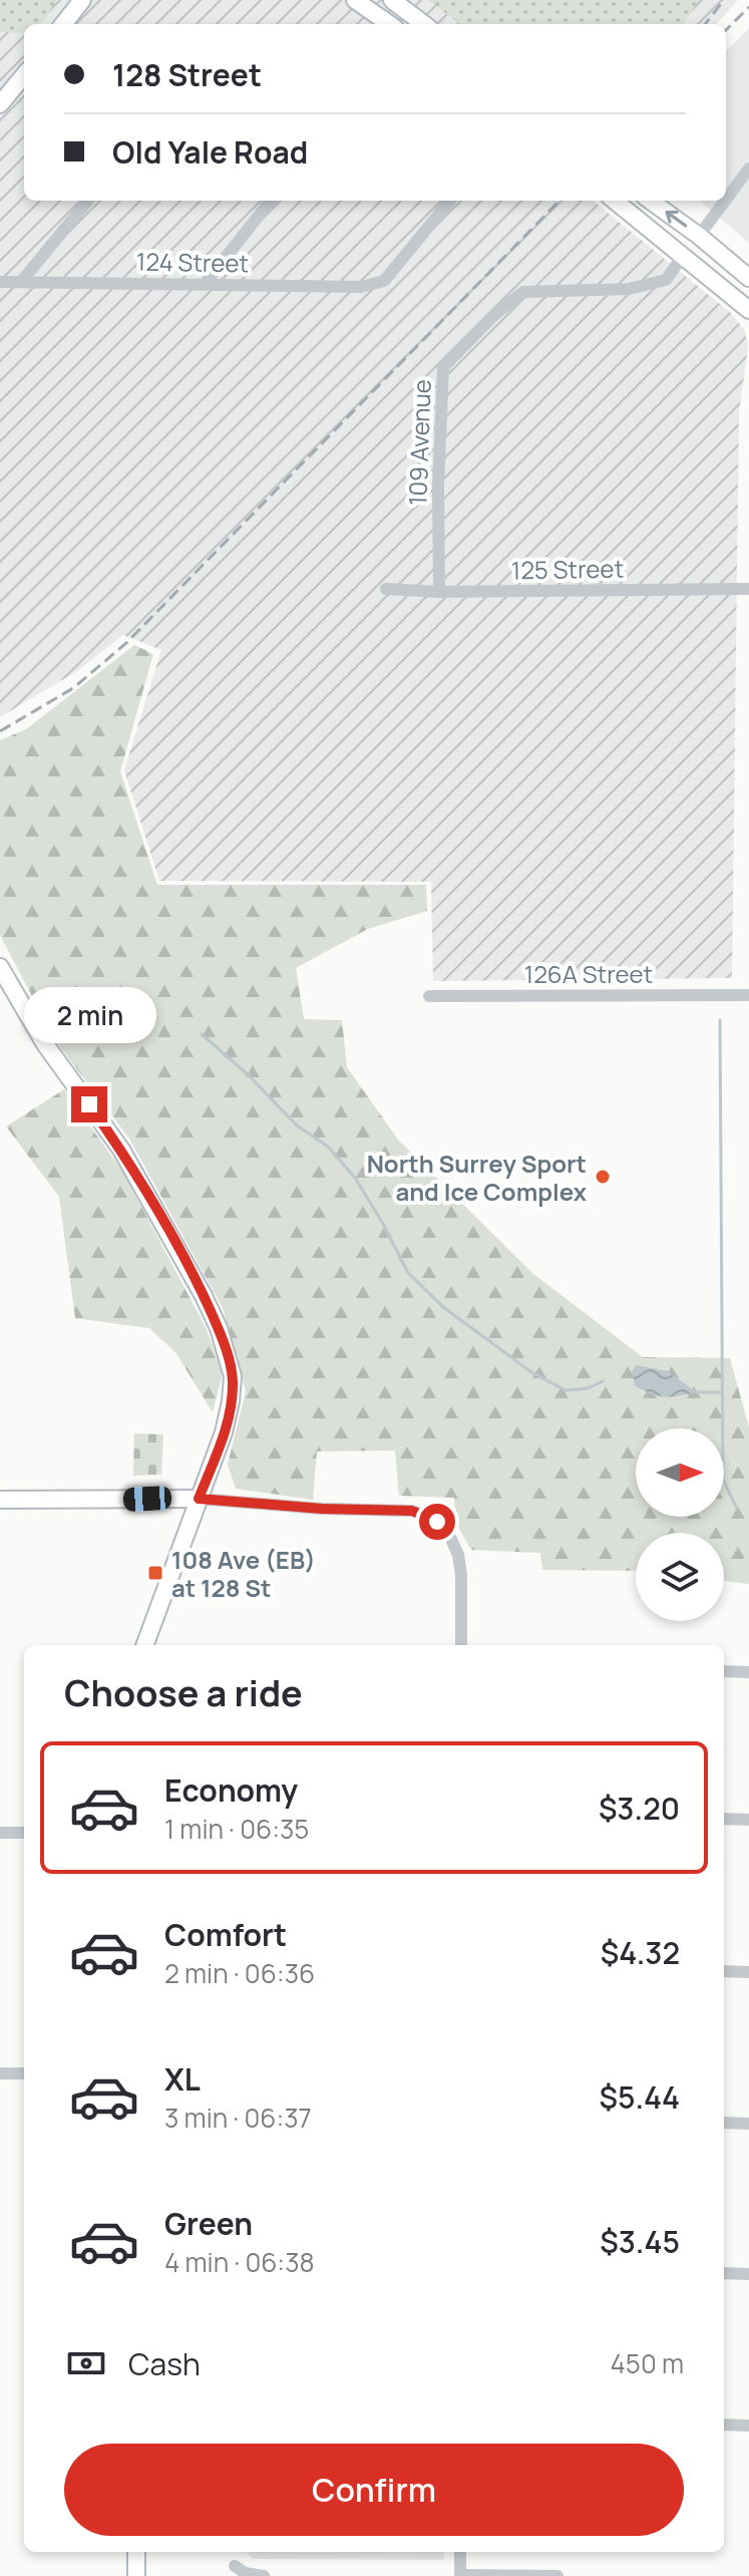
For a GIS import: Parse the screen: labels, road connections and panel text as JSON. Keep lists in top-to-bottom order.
{
  "streets": {
    "street": [
      "124 Street",
      "109 Avenue",
      "125 Street",
      "126A Street"
    ]
  },
  "crossings": [
    ["109 Avenue", "125 Street"]
  ],
  "places": {
    "other": ["North Surrey Sport and Ice Complex"],
    "transit": ["108 Ave (EB) at 128 St"]
  },
  "north": "right",
  "page": {
    "banner": ["128 Street", "Old Yale Road"],
    "bubble": "2 min",
    "heading": "Choose a ride",
    "list": [
      {
        "name": "Economy",
        "note": "1 min · 06:35",
        "value": "$3.20"
      },
      {
        "name": "Comfort",
        "note": "2 min · 06:36",
        "value": "$4.32"
      },
      {
        "name": "XL",
        "note": "3 min · 06:37",
        "value": "$5.44"
      },
      {
        "name": "Green",
        "note": "4 min · 06:38",
        "value": "$3.45"
      }
    ],
    "pay": ["Cash", "450 m"],
    "buttons": "Confirm"
  }
}
